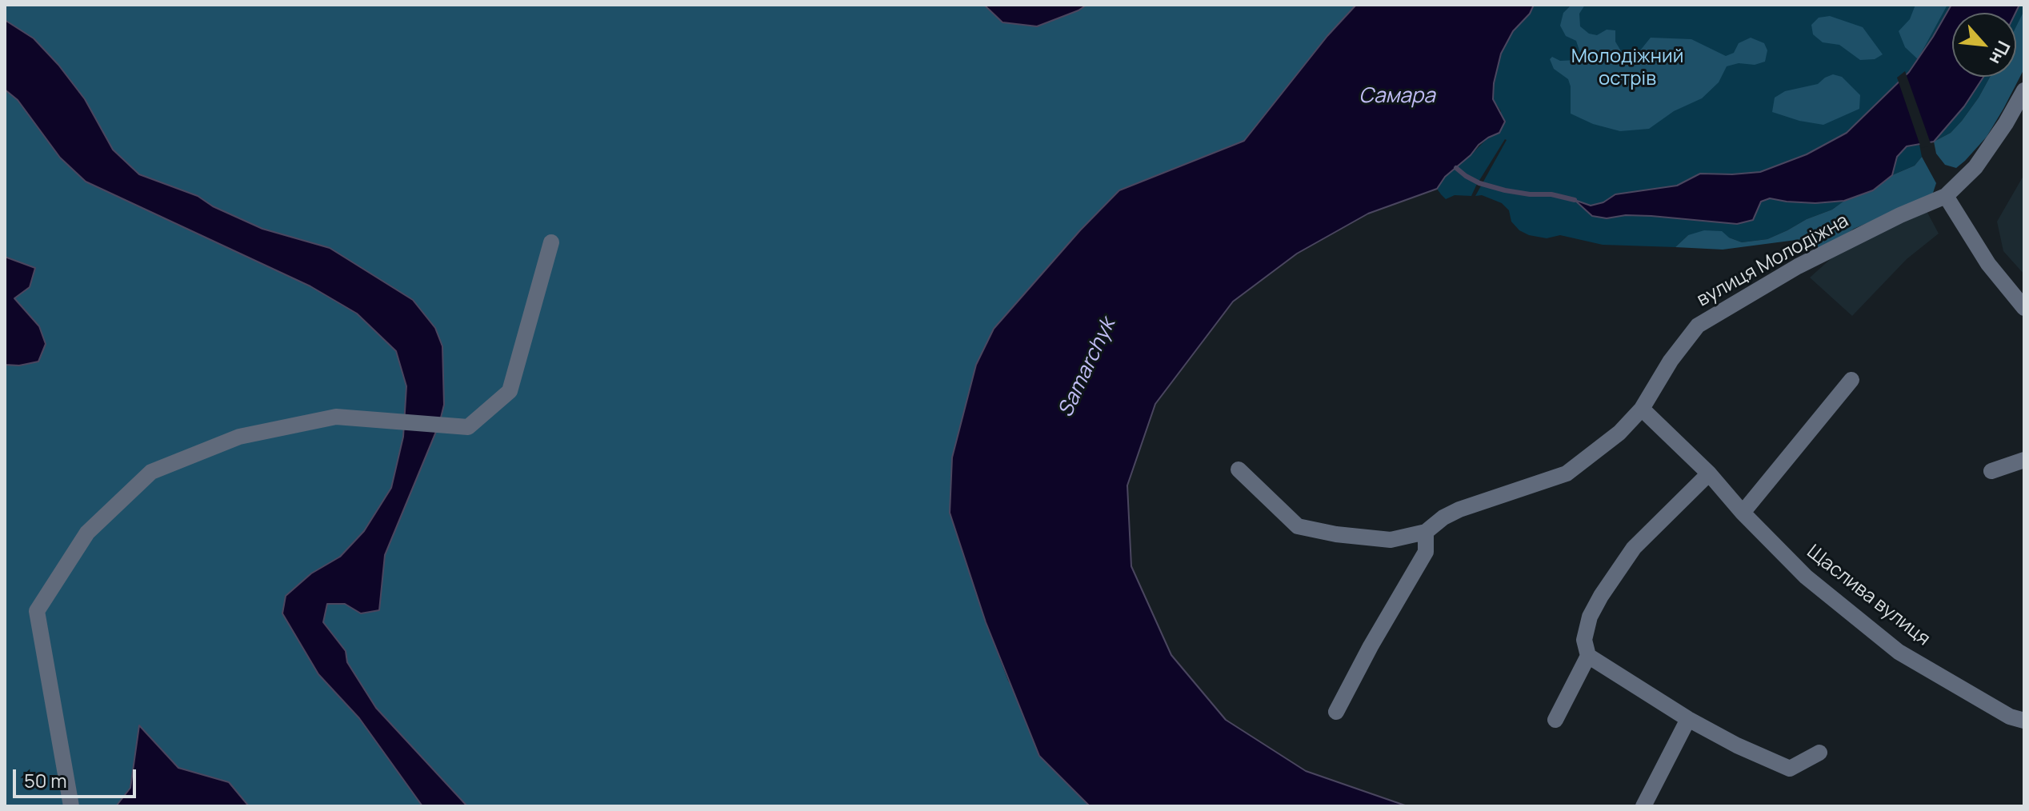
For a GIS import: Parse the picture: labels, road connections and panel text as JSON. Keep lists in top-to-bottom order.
{
  "streets": {
    "street": ["вулиця Молодіжна", "Щаслива вулиця"]
  },
  "crossings": [
    ["вулиця Молодіжна", "Щаслива вулиця"]
  ],
  "water": ["Самара", "Samarchyk"],
  "parks": ["Молодіжний острів"],
  "scale_bar": "50 m",
  "north": "bottom right"
}
